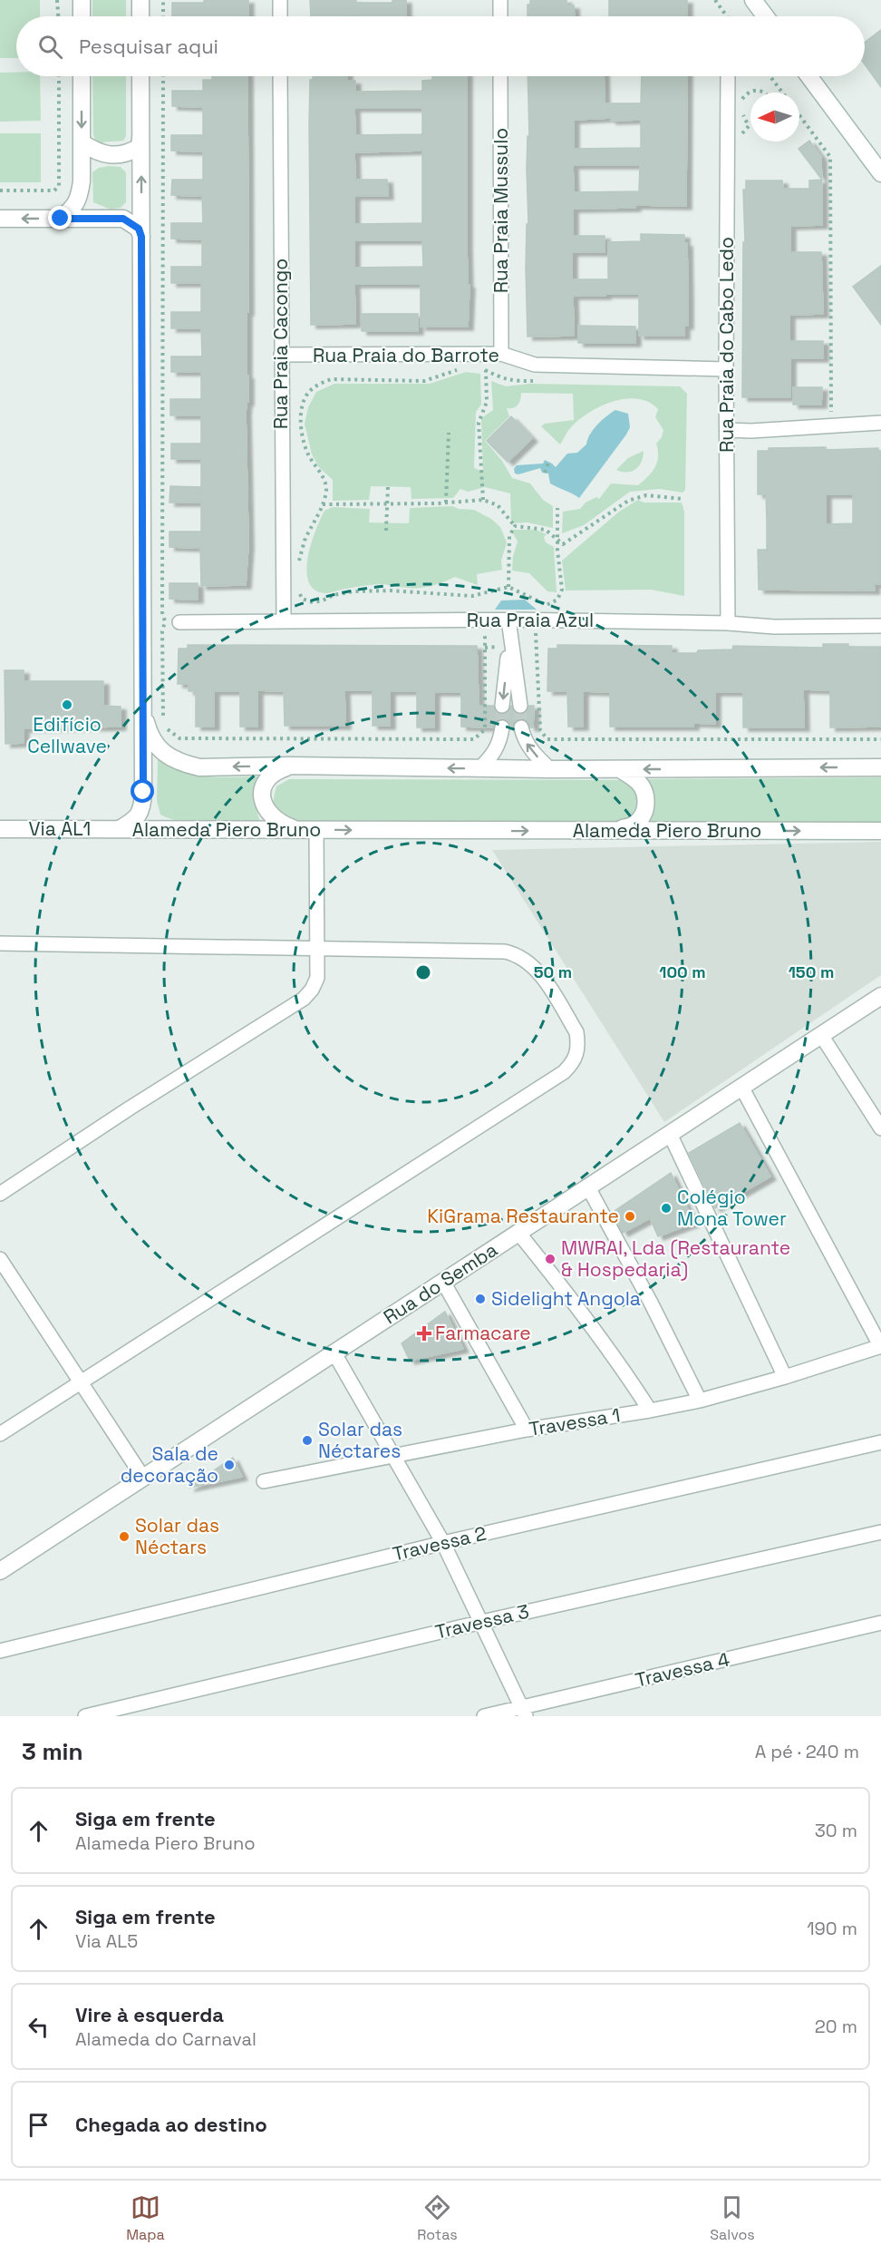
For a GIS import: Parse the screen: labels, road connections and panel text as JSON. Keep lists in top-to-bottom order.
{
  "streets": {
    "street": [
      "Rua Praia Mussulo",
      "Rua Praia Cacongo",
      "Rua Praia do Cabo Ledo",
      "Rua Praia do Barrote",
      "Rua Praia Azul",
      "Via AL1",
      "Alameda Piero Bruno",
      "Rua do Semba",
      "Travessa 1",
      "Travessa 2",
      "Travessa 3",
      "Travessa 4"
    ]
  },
  "crossings": [
    ["Rua Praia Mussulo", "Rua Praia do Barrote"],
    ["Rua Praia Cacongo", "Rua Praia do Barrote"],
    ["Rua Praia Cacongo", "Rua Praia Azul"],
    ["Rua Praia do Cabo Ledo", "Rua Praia do Barrote"],
    ["Rua Praia do Cabo Ledo", "Rua Praia Azul"],
    ["Via AL1", "Alameda Piero Bruno"]
  ],
  "places": {
    "other": [
      "Edifício Cellwave",
      "Colégio Mona Tower",
      "KiGrama Restaurante",
      "MWRAI, Lda (Restaurante & Hospedaria)",
      "Sidelight Angola",
      "Solar das Néctares",
      "Sala de decoração",
      "Solar das Néctars"
    ],
    "health": ["Farmacare"]
  },
  "north": "left",
  "page": {
    "search": "Pesquisar aqui",
    "heading": ["3 min", "A pé · 240 m"],
    "list": [
      ["Siga em frente", "Alameda Piero Bruno", "30 m"],
      ["Siga em frente", "Via AL5", "190 m"],
      ["Vire à esquerda", "Alameda do Carnaval", "20 m"],
      "Chegada ao destino"
    ],
    "nav": ["Mapa", "Rotas", "Salvos"]
  },
  "rings": ["50 m", "100 m", "150 m"]
}
